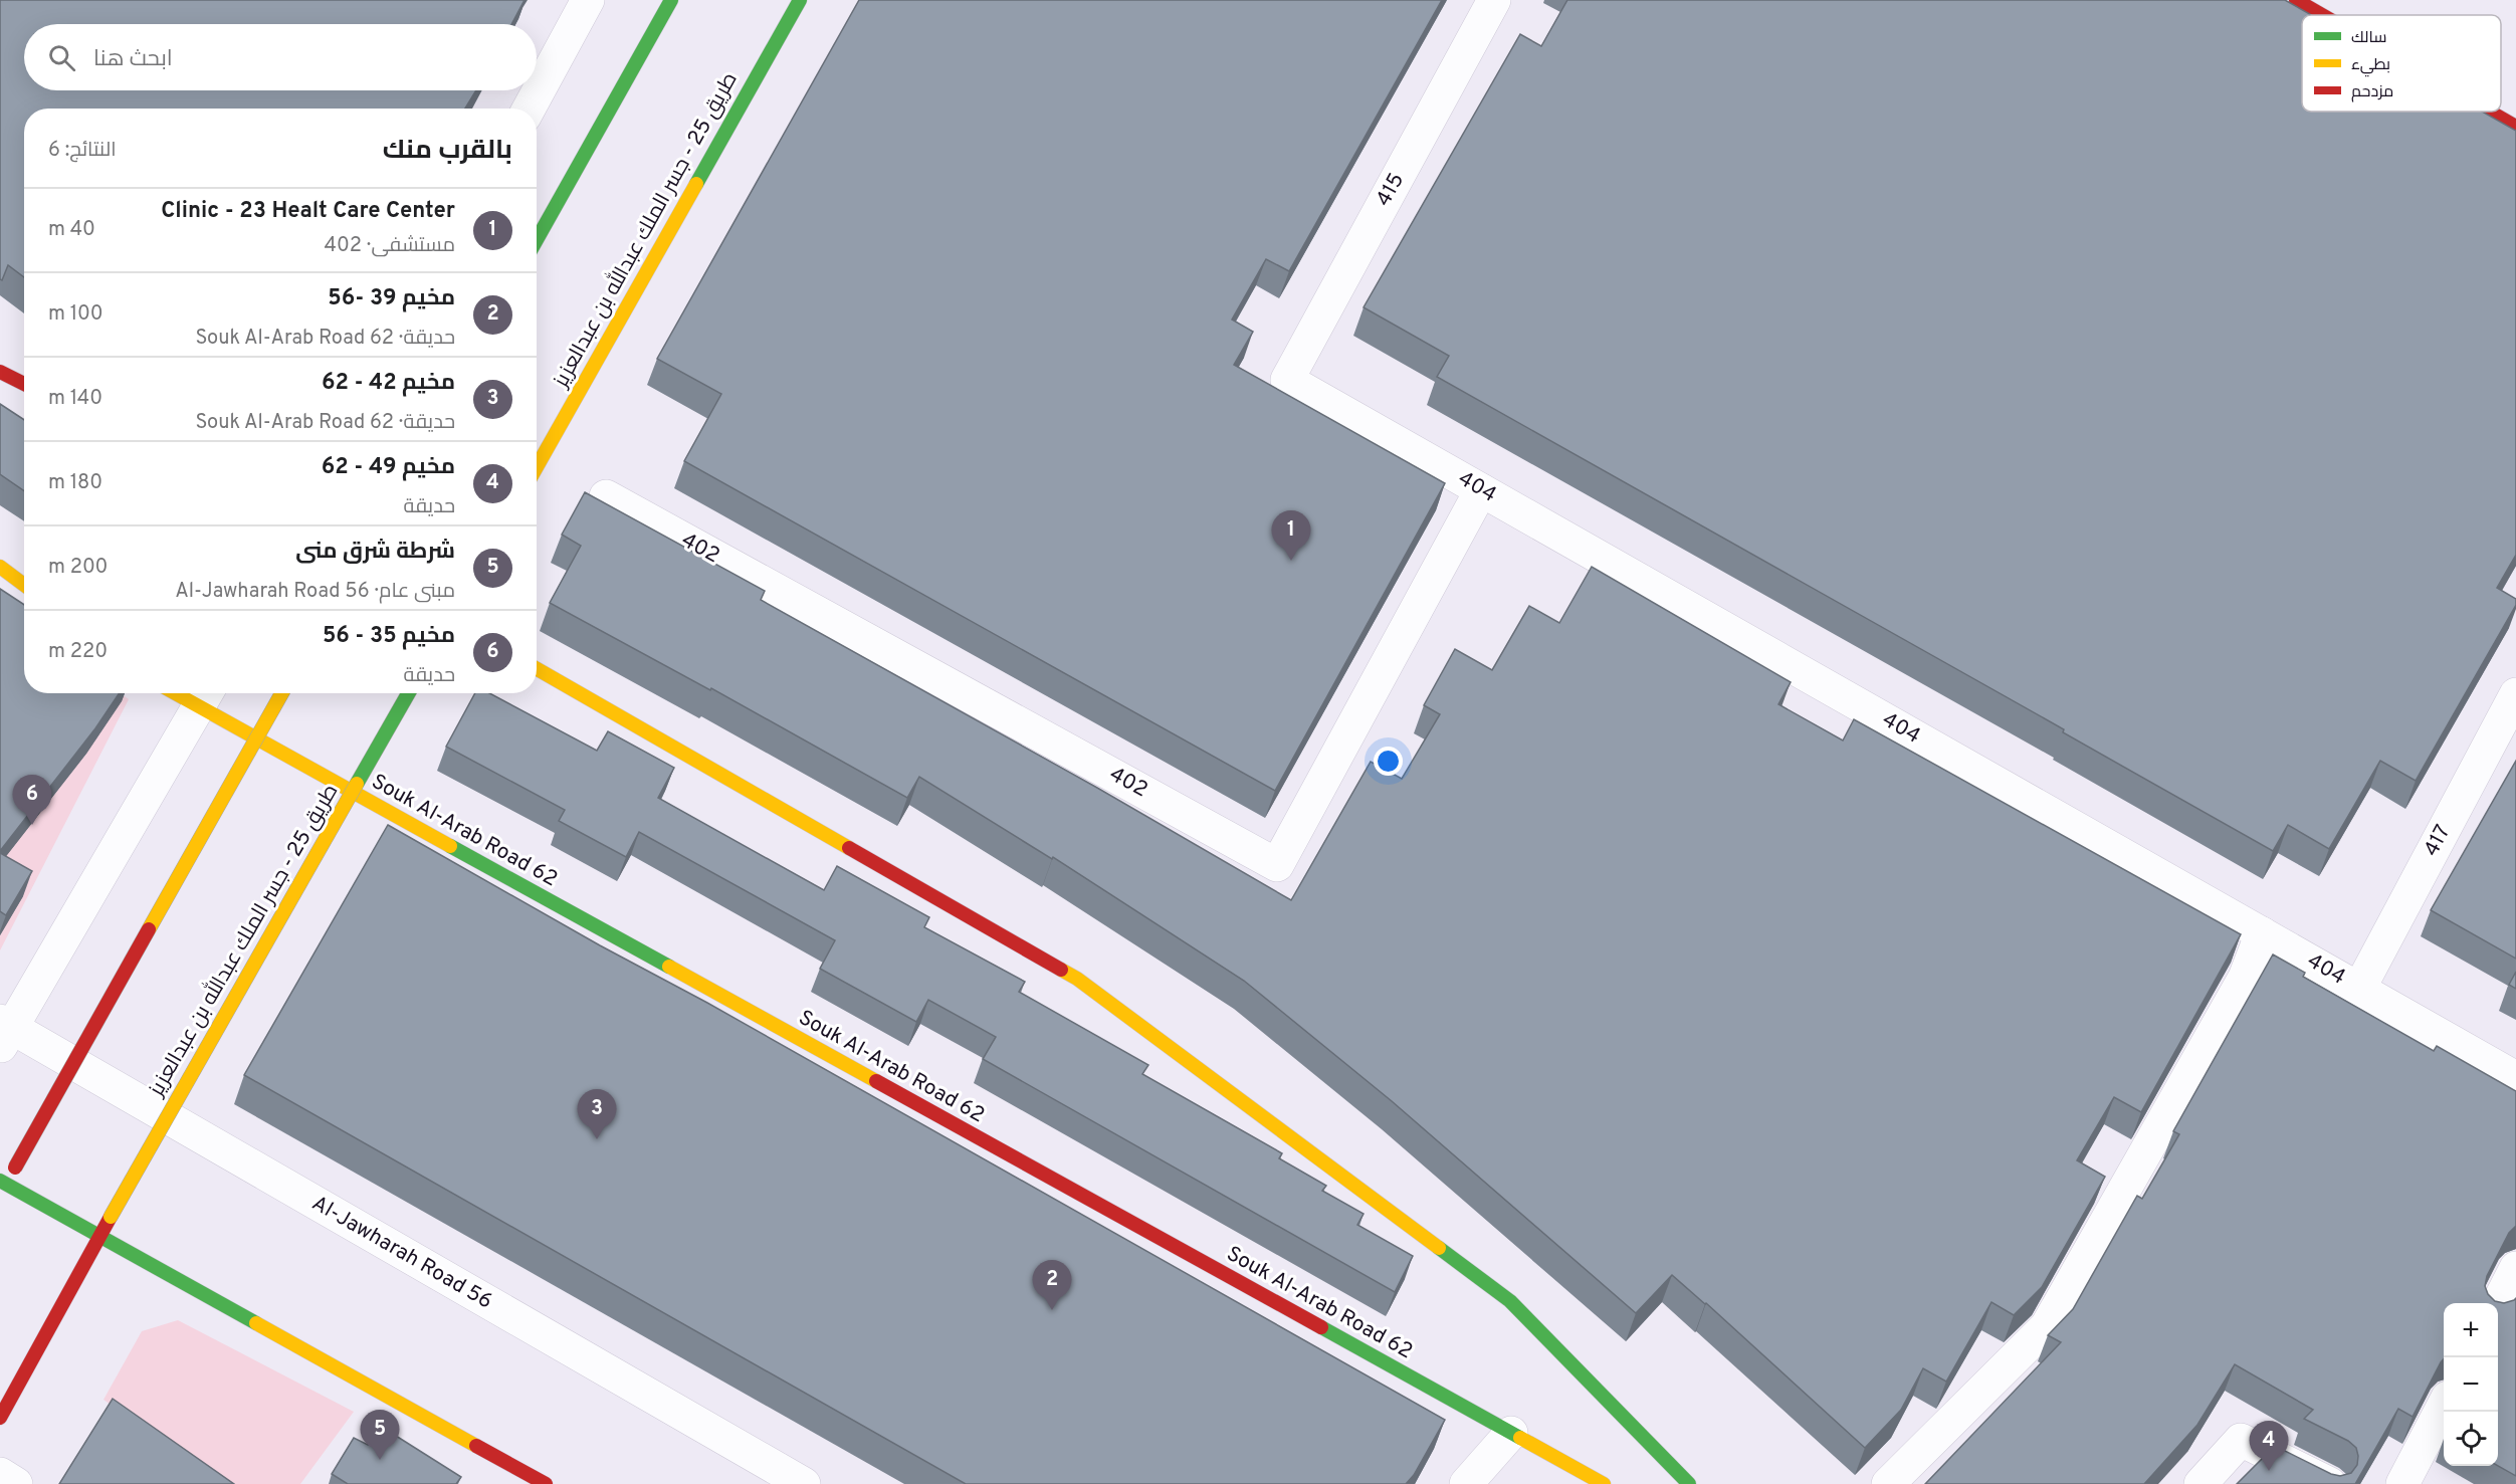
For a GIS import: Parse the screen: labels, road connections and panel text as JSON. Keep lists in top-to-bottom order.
{
  "streets": {
    "main road": ["طريق 25 - جسر الملك عبدالله بن عبدالعزيز", "Souk Al-Arab Road 62"],
    "street": [
      "415",
      "404",
      "402",
      "417",
      "Al-Jawharah Road 56"
    ]
  },
  "crossings": [
    ["415", "404"],
    ["404", "402"],
    ["404", "417"]
  ],
  "legend": ["سالك", "بطيء", "مزدحم"],
  "page": {
    "search": "ابحث هنا",
    "heading": ["بالقرب منك", "النتائج: 6"],
    "list": [
      {
        "mark": "1",
        "name": "Clinic - 23 Healt Care Center",
        "note": "مستشفى · 402",
        "value": "40 m"
      },
      {
        "mark": "2",
        "name": "مخيم 39 -56",
        "note": "حديقة · Souk Al-Arab Road 62",
        "value": "100 m"
      },
      {
        "mark": "3",
        "name": "مخيم 42 - 62",
        "note": "حديقة · Souk Al-Arab Road 62",
        "value": "140 m"
      },
      {
        "mark": "4",
        "name": "مخيم 49 - 62",
        "note": "حديقة",
        "value": "180 m"
      },
      {
        "mark": "5",
        "name": "شرطة شرق منى",
        "note": "مبنى عام · Al-Jawharah Road 56",
        "value": "200 m"
      },
      {
        "mark": "6",
        "name": "مخيم 35 - 56",
        "note": "حديقة",
        "value": "220 m"
      }
    ],
    "pins": [
      "1",
      "6",
      "3",
      "2",
      "5",
      "4"
    ],
    "map_buttons": ["+", "−"]
  }
}
